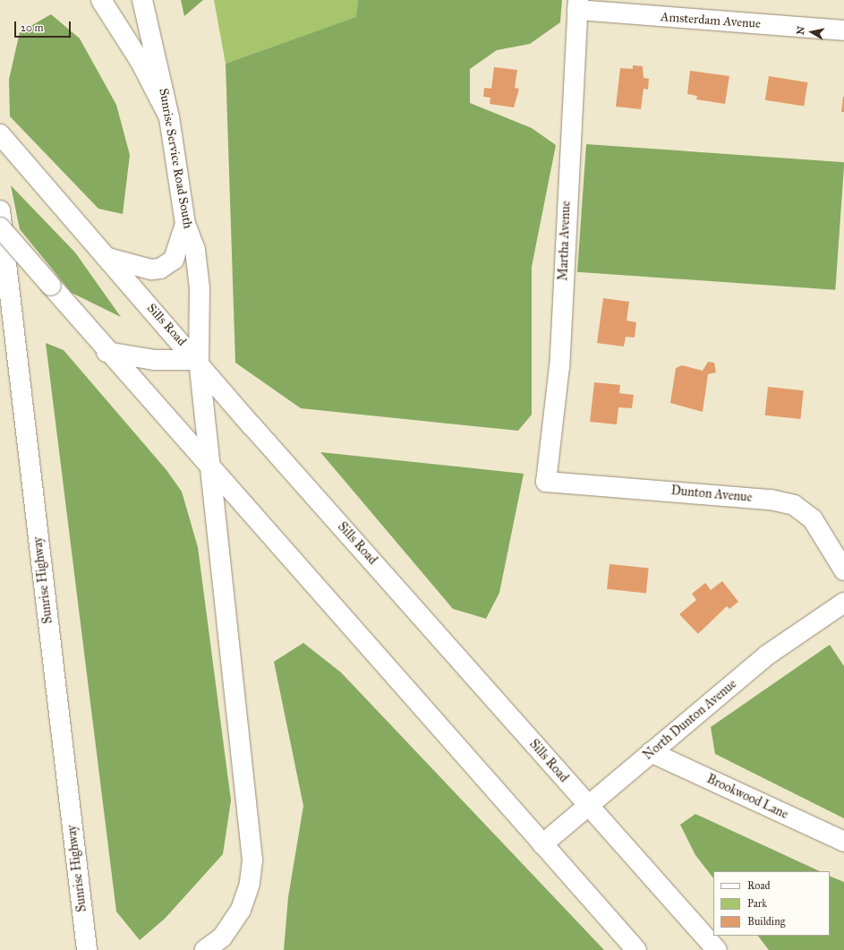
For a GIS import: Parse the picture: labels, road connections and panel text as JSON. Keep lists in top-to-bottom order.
{
  "streets": {
    "main road": [
      "Amsterdam Avenue",
      "Sunrise Service Road South",
      "Martha Avenue",
      "Sills Road",
      "Dunton Avenue",
      "Sunrise Highway",
      "North Dunton Avenue",
      "Brookwood Lane"
    ]
  },
  "crossings": [
    ["Amsterdam Avenue", "Martha Avenue"],
    ["Sunrise Service Road South", "Sills Road"],
    ["Martha Avenue", "Dunton Avenue"],
    ["Sills Road", "North Dunton Avenue"],
    ["North Dunton Avenue", "Brookwood Lane"]
  ],
  "legend": ["Road", "Park", "Building"],
  "scale_bar": "20 m",
  "north": "left"
}
